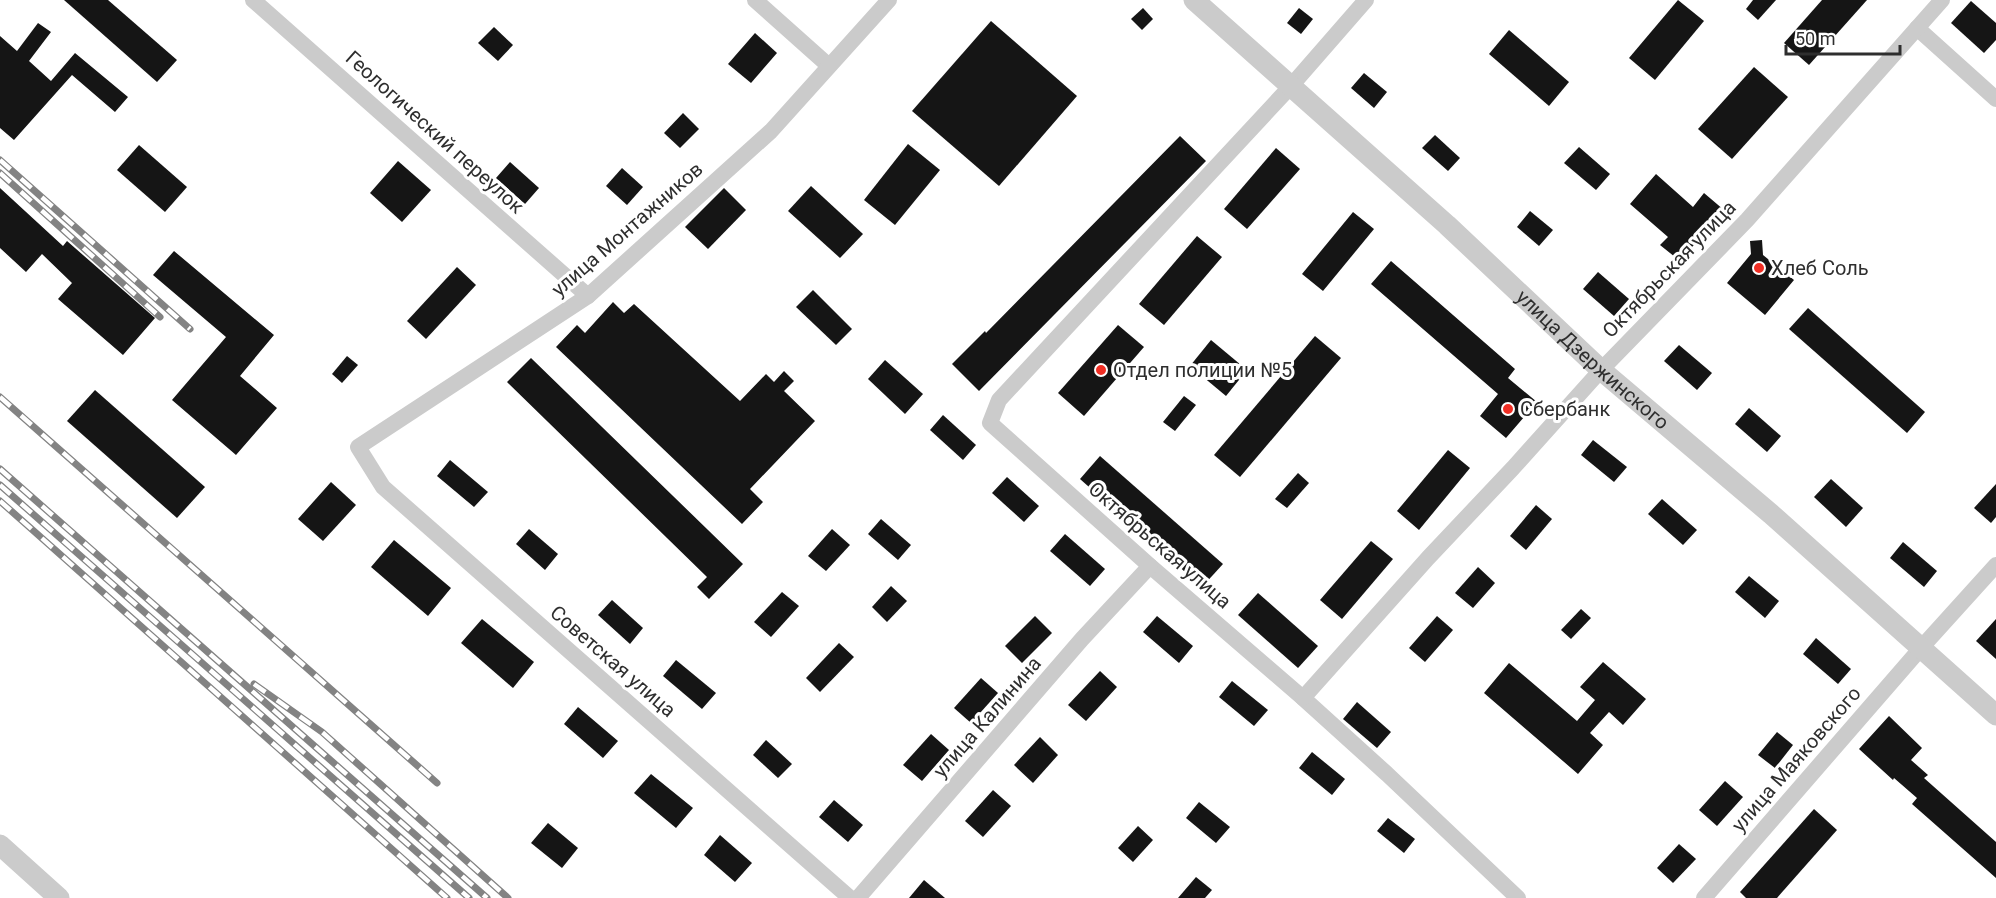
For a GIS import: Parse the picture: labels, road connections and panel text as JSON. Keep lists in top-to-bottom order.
{
  "streets": {
    "street": [
      "Геологический переулок",
      "улица Монтажников",
      "Октябрьская улица",
      "улица Дзержинского",
      "Советская улица",
      "улица Калинина",
      "улица Маяковского"
    ]
  },
  "crossings": [
    ["Геологический переулок", "улица Монтажников"],
    ["улица Монтажников", "Советская улица"],
    ["Октябрьская улица", "улица Дзержинского"],
    ["Октябрьская улица", "улица Калинина"],
    ["улица Дзержинского", "улица Маяковского"]
  ],
  "places": ["Хлеб Соль", "Отдел полиции №5", "Сбербанк"],
  "scale_bar": "50 m"
}
